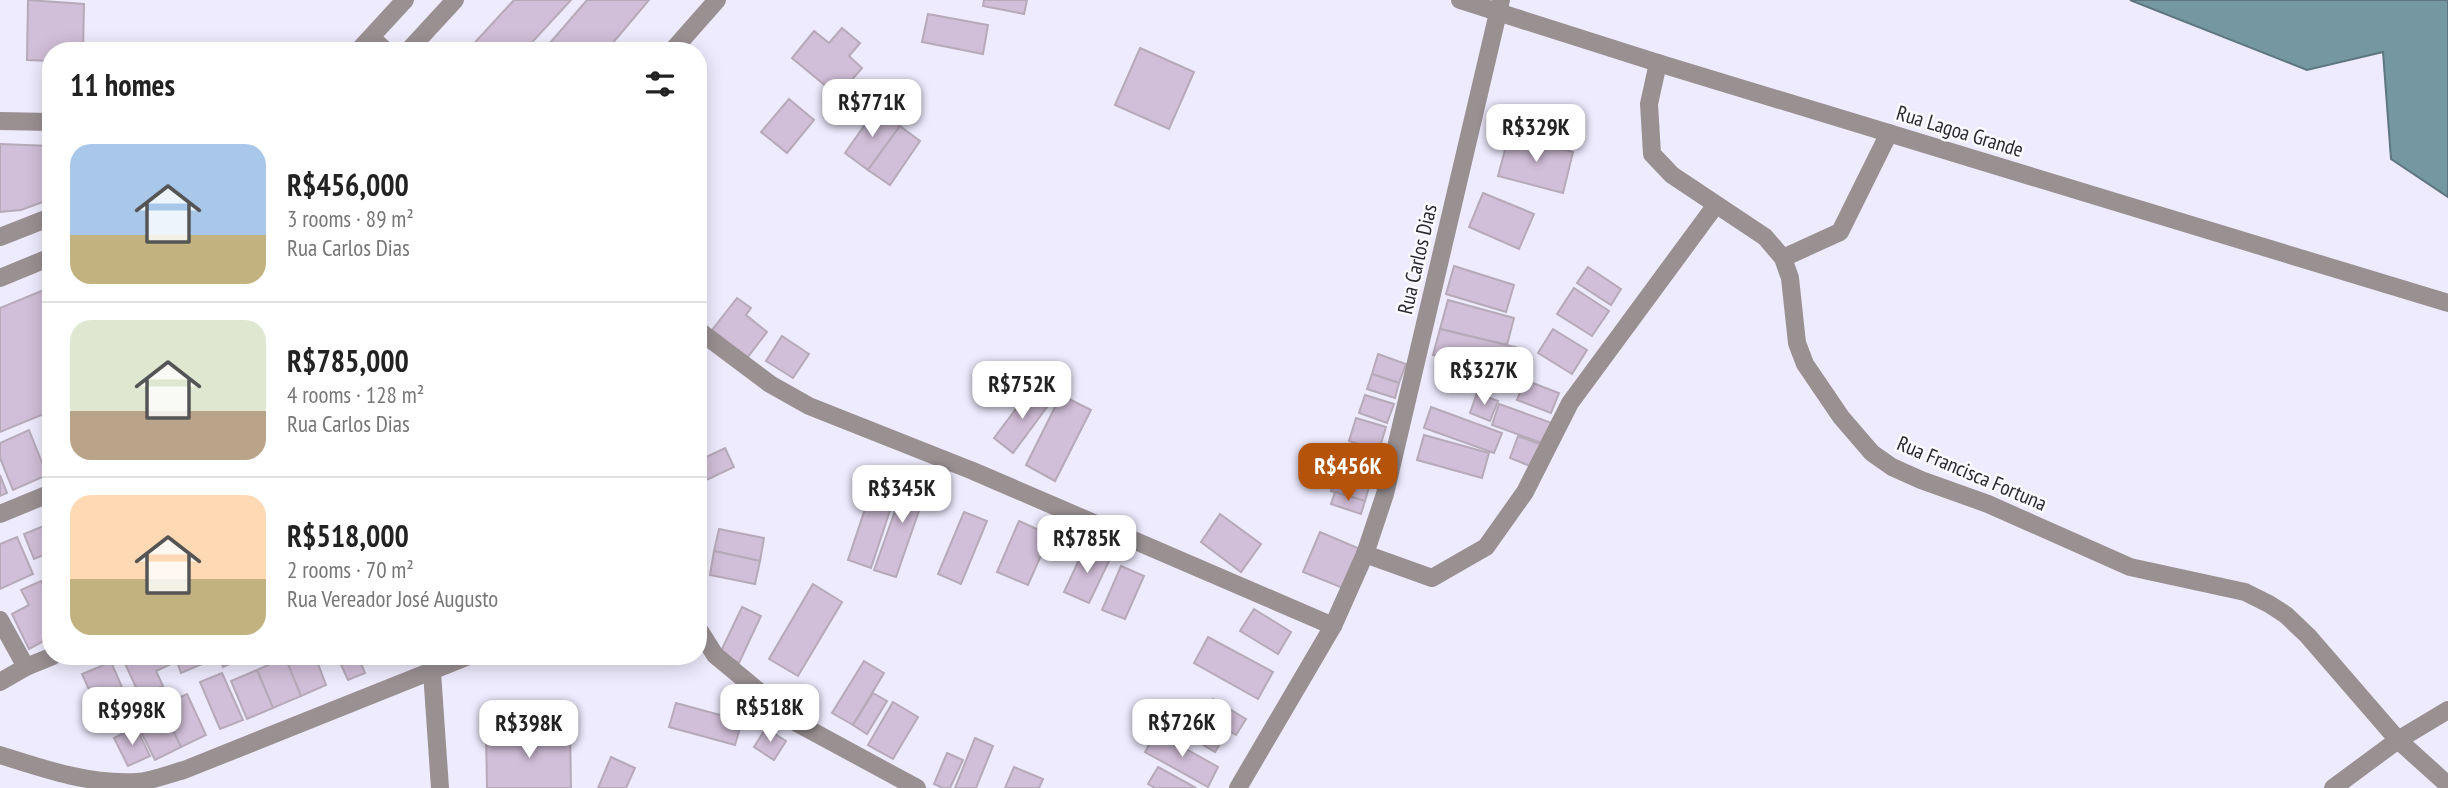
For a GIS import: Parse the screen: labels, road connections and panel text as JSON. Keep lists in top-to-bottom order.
{
  "streets": {
    "street": ["Rua Lagoa Grande", "Rua Carlos Dias", "Rua Francisca Fortuna"]
  },
  "crossings": [
    ["Rua Lagoa Grande", "Rua Carlos Dias"]
  ],
  "page": {
    "heading": "11 homes",
    "price": [
      "R$771K",
      "R$329K",
      "R$327K",
      "R$752K",
      "R$456K",
      "R$345K",
      "R$785K",
      "R$518K",
      "R$998K",
      "R$726K",
      "R$398K"
    ],
    "list": [
      {
        "name": "R$456,000",
        "note": "3 rooms · 89 m² · Rua Carlos Dias"
      },
      {
        "name": "R$785,000",
        "note": "4 rooms · 128 m² · Rua Carlos Dias"
      },
      {
        "name": "R$518,000",
        "note": "2 rooms · 70 m² · Rua Vereador José Augusto"
      }
    ]
  }
}
